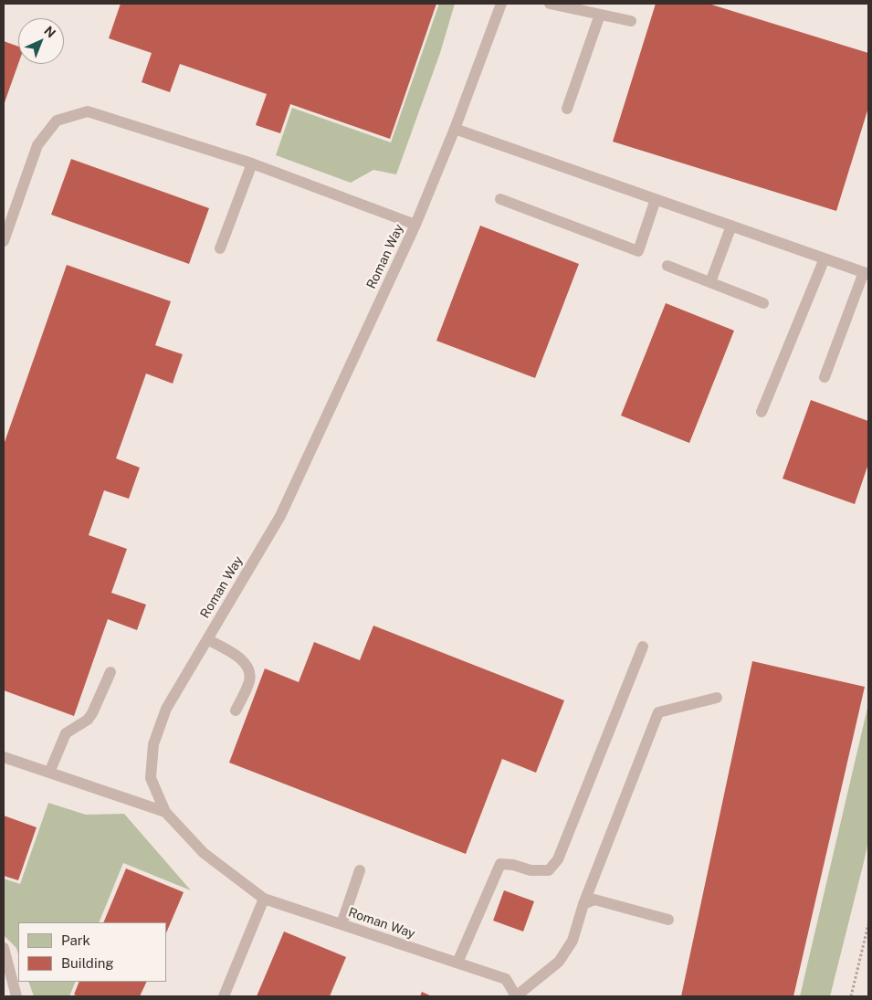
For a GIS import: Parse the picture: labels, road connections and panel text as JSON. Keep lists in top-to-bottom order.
{
  "streets": {
    "lane": ["Roman Way"]
  },
  "legend": ["Park", "Building"],
  "north": "top right"
}
